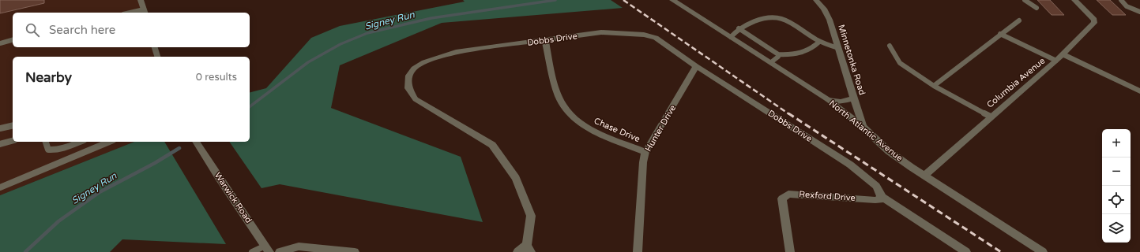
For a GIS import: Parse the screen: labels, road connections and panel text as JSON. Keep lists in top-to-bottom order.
{
  "streets": {
    "street": [
      "Dobbs Drive",
      "Minnetonka Road",
      "Columbia Avenue",
      "Hunter Drive",
      "Chase Drive",
      "North Atlantic Avenue",
      "Rexford Drive",
      "Warwick Road"
    ]
  },
  "crossings": [
    ["Dobbs Drive", "Hunter Drive"],
    ["Dobbs Drive", "Chase Drive"],
    ["Dobbs Drive", "Rexford Drive"],
    ["Minnetonka Road", "North Atlantic Avenue"],
    ["Columbia Avenue", "North Atlantic Avenue"],
    ["Hunter Drive", "Chase Drive"]
  ],
  "water": ["Signey Run"],
  "page": {
    "search": "Search here",
    "heading": ["Nearby", "0 results"],
    "map_buttons": ["+", "−"]
  }
}
